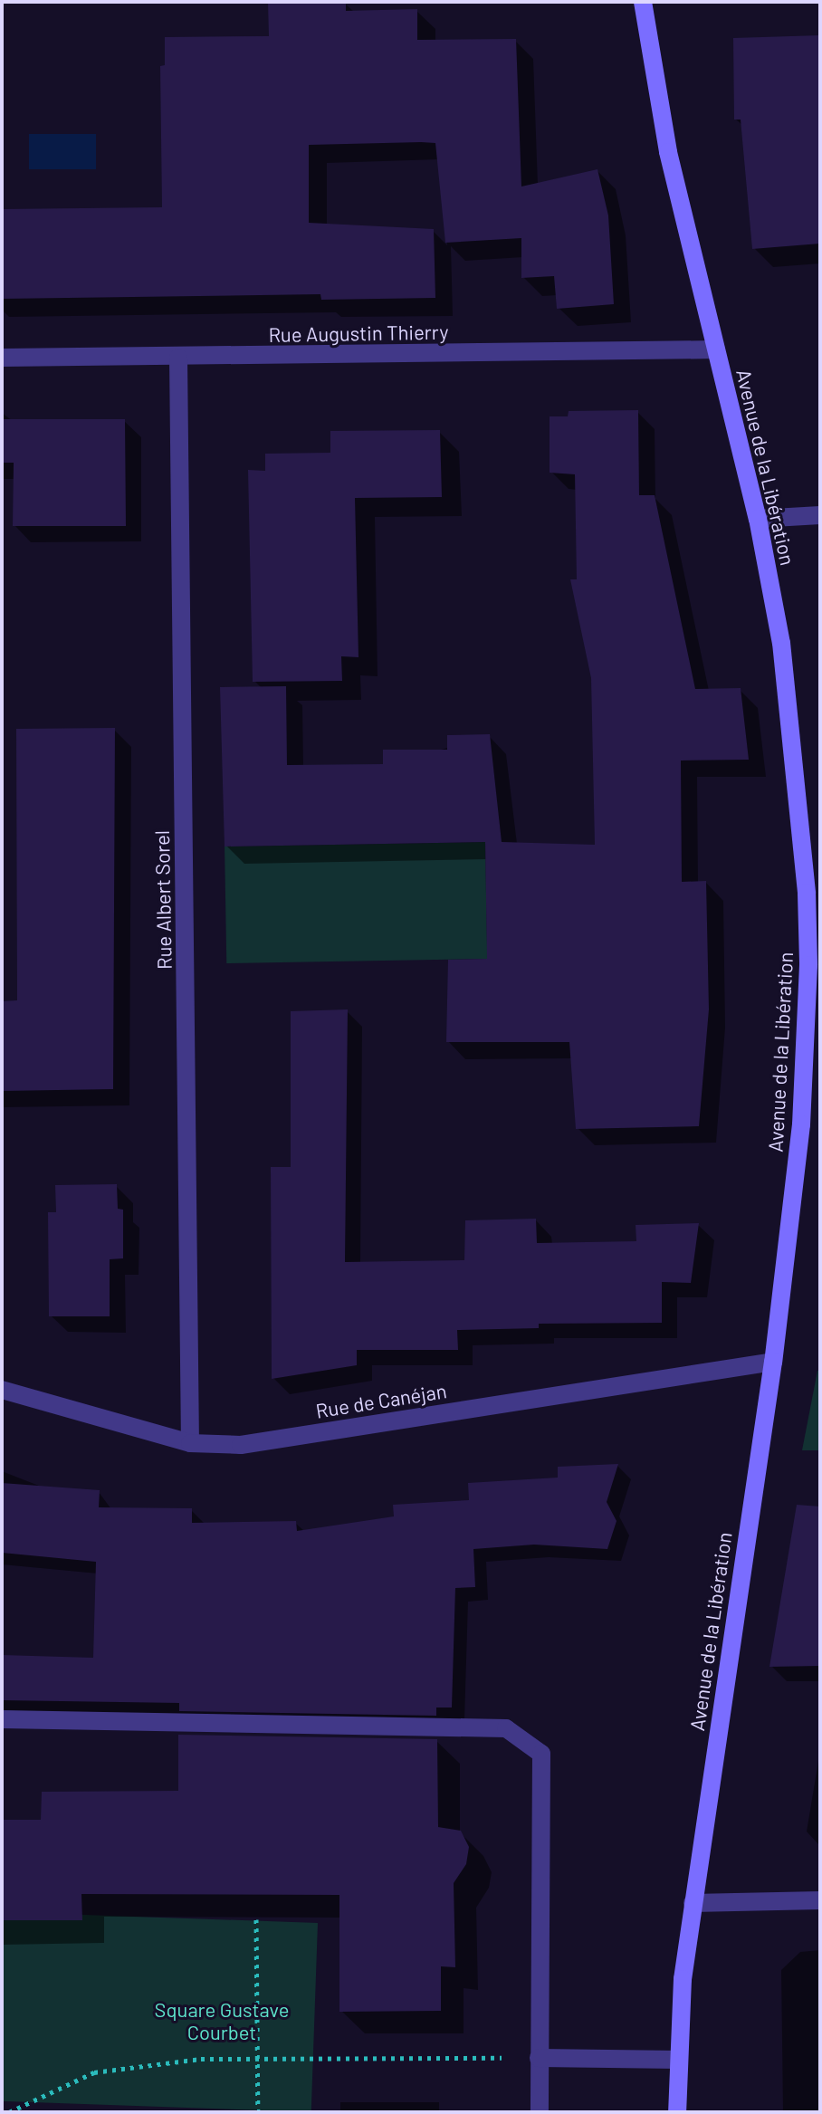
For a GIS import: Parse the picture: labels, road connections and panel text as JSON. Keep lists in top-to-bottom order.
{
  "streets": {
    "main road": ["Avenue de la Libération"],
    "street": ["Rue Augustin Thierry", "Rue Albert Sorel", "Rue de Canéjan"]
  },
  "crossings": [
    ["Rue Augustin Thierry", "Avenue de la Libération"],
    ["Rue Augustin Thierry", "Rue Albert Sorel"],
    ["Avenue de la Libération", "Rue de Canéjan"],
    ["Rue Albert Sorel", "Rue de Canéjan"]
  ],
  "parks": ["Square Gustave Courbet"]
}
